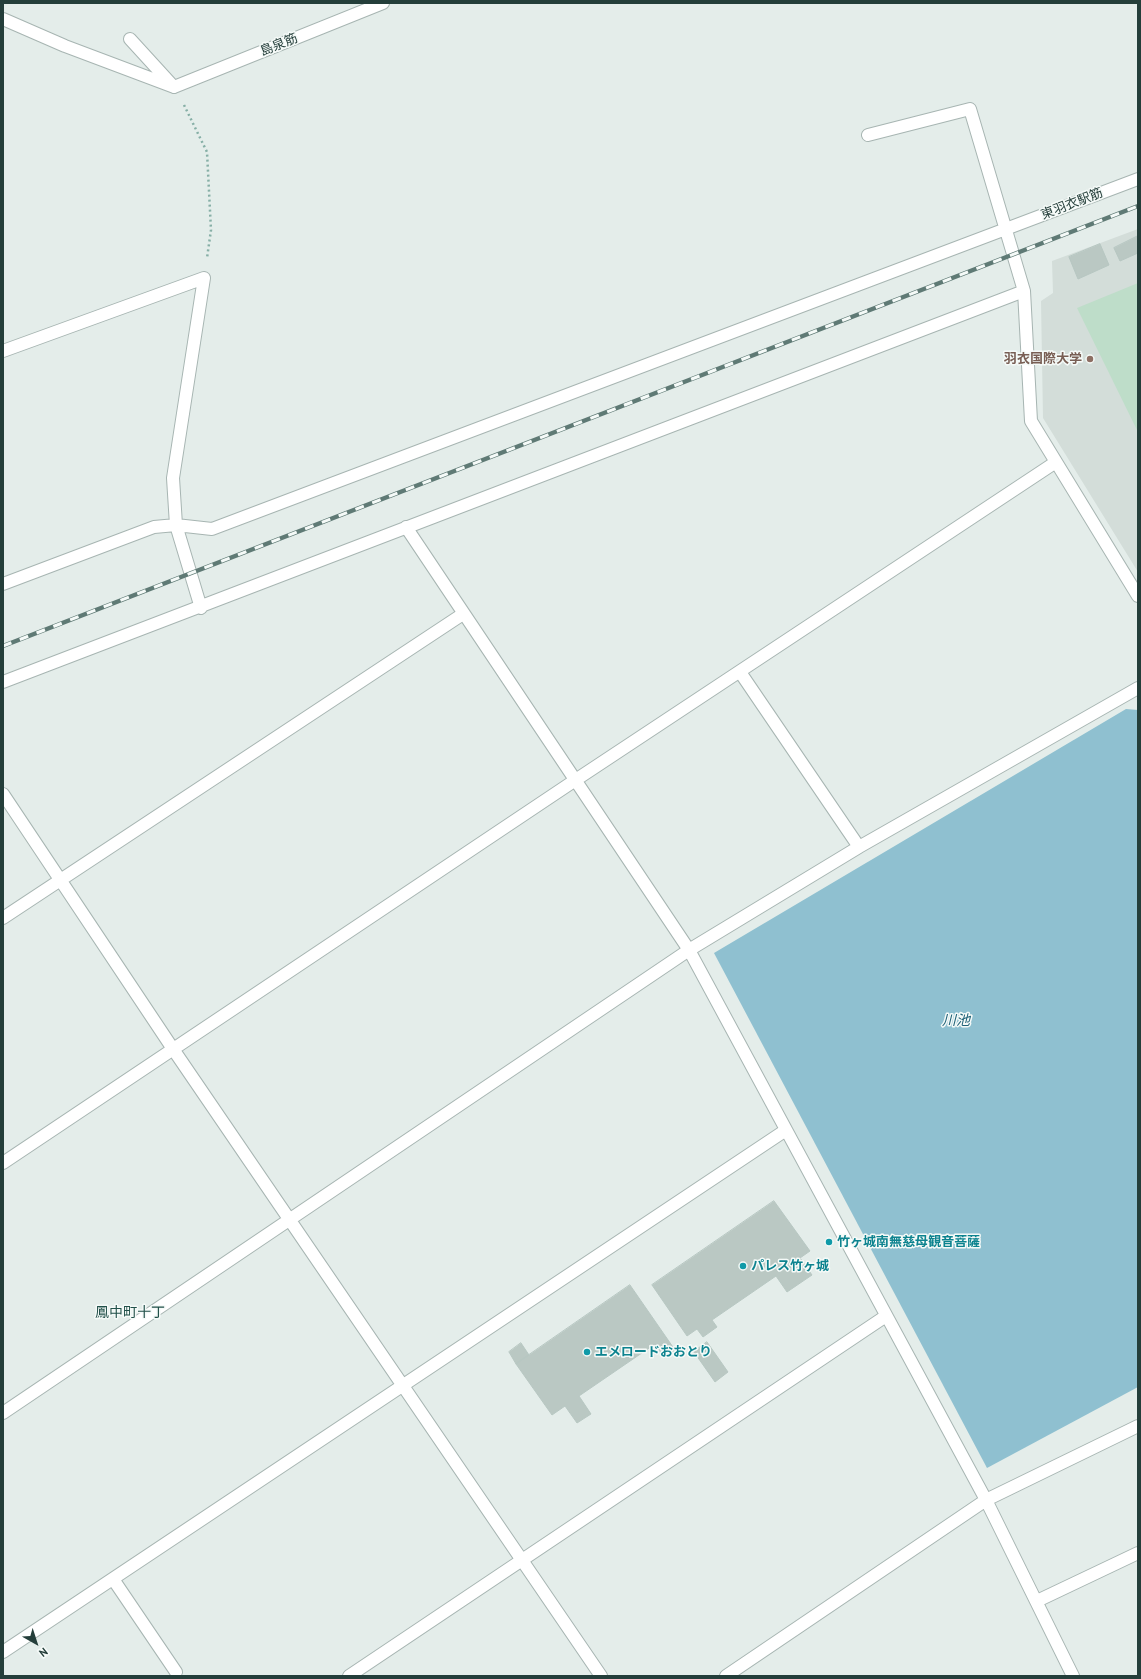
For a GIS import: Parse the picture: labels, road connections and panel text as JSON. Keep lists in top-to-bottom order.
{
  "streets": {
    "street": ["島泉筋", "東羽衣駅筋"]
  },
  "districts": ["鳳中町十丁"],
  "water": ["川池"],
  "places": [
    "羽衣国際大学",
    "竹ヶ城南無慈母観音菩薩",
    "パレス竹ヶ城",
    "エメロードおおとり"
  ],
  "north": "bottom right"
}
